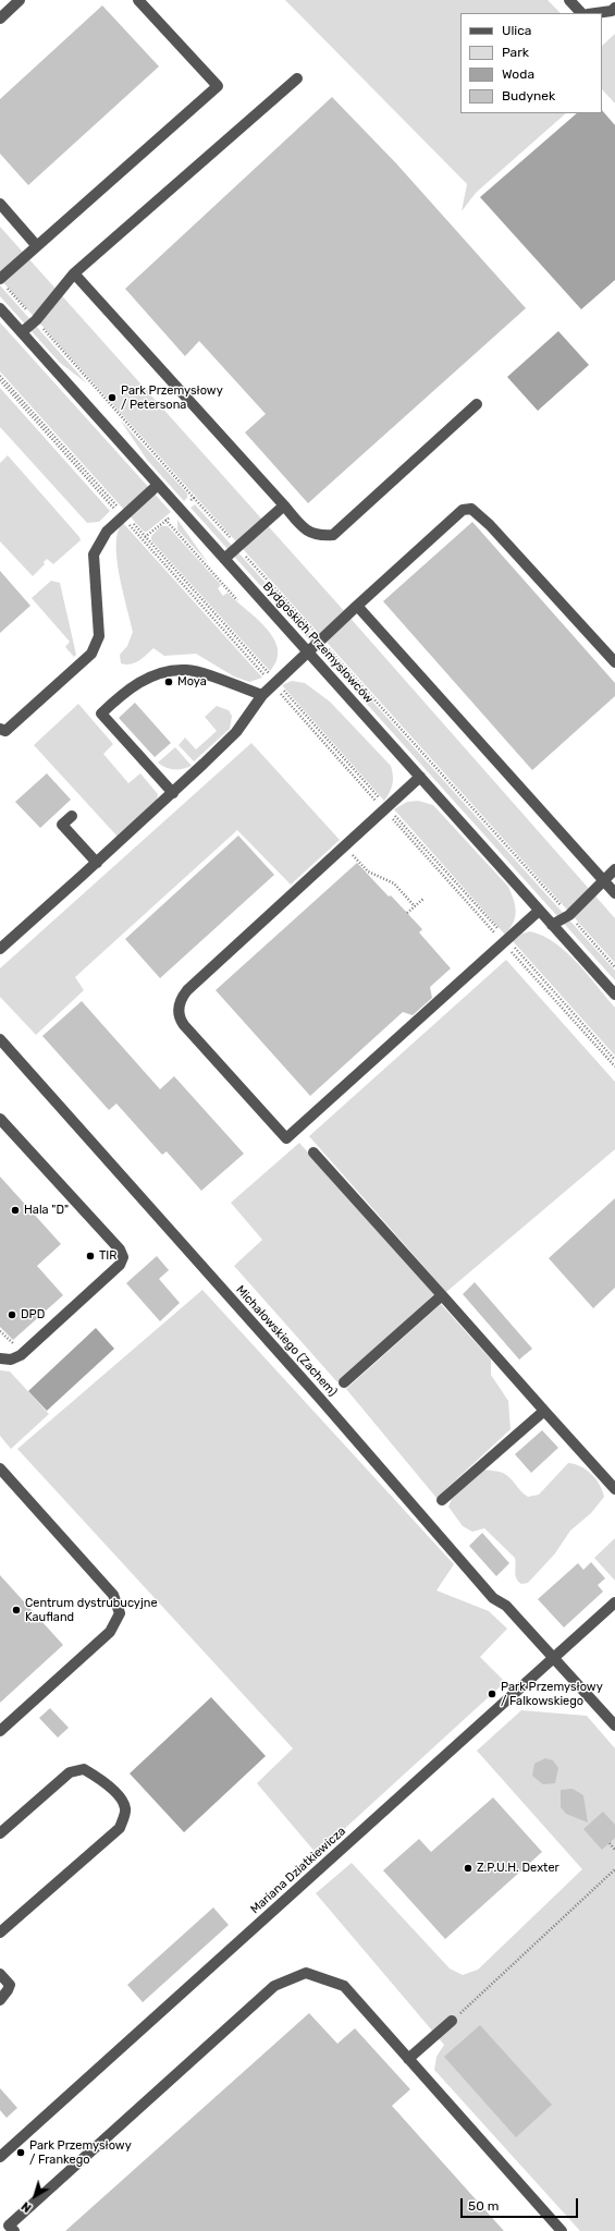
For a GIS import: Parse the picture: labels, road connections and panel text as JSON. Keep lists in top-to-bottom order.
{
  "streets": {
    "street": ["Bydgoskich Przemysłowców", "Michałowskiego (Zachem)", "Mariana Dziatkiewicza"]
  },
  "crossings": [
    ["Michałowskiego (Zachem)", "Mariana Dziatkiewicza"]
  ],
  "places": [
    "Park Przemysłowy / Petersona",
    "Moya",
    "Hala \"D\"",
    "TIR",
    "DPD",
    "Centrum dystrubucyjne Kaufland",
    "Park Przemysłowy / Falkowskiego",
    "Z.P.U.H. Dexter",
    "Park Przemysłowy / Frankego"
  ],
  "legend": [
    "Ulica",
    "Park",
    "Woda",
    "Budynek"
  ],
  "scale_bar": "50 m",
  "north": "bottom left"
}
